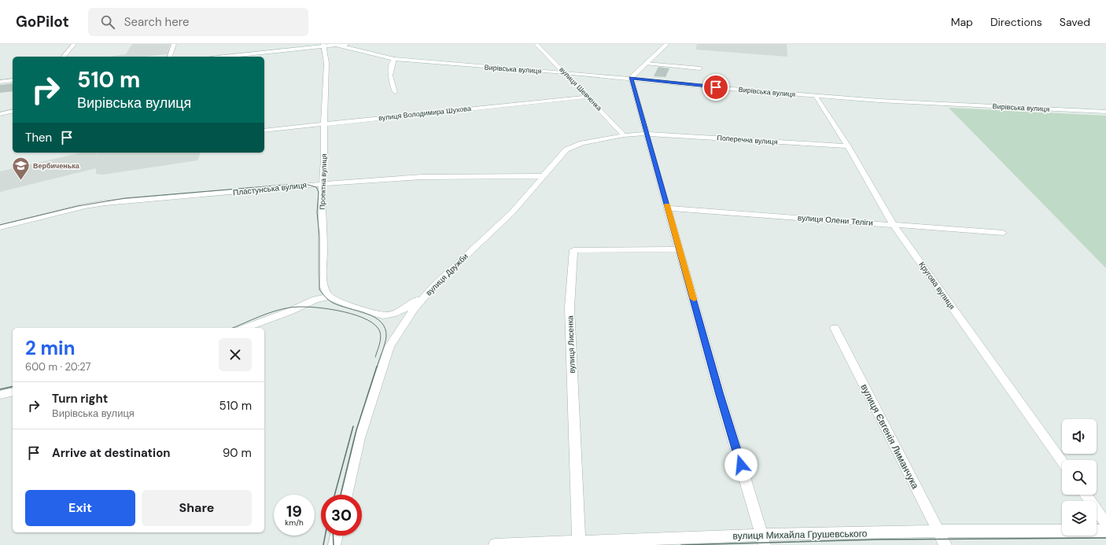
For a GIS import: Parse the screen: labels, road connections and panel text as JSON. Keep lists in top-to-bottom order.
{
  "streets": {
    "main road": ["Вирівська вулиця"],
    "street": [
      "вулиця Шевченка",
      "вулиця Володимира Шухова",
      "Поперечна вулиця",
      "Проектна вулиця",
      "Пластунська вулиця",
      "вулиця Олени Теліги",
      "вулиця Дружби",
      "Кругова вулиця",
      "вулиця Лисенка",
      "вулиця Євгенія Лиманчука",
      "вулиця Михайла Грушевського"
    ]
  },
  "crossings": [
    ["Вирівська вулиця", "вулиця Шевченка"],
    ["Вирівська вулиця", "Проектна вулиця"],
    ["Вирівська вулиця", "Кругова вулиця"],
    ["вулиця Шевченка", "вулиця Володимира Шухова"],
    ["вулиця Шевченка", "вулиця Дружби"],
    ["вулиця Володимира Шухова", "Проектна вулиця"],
    ["Поперечна вулиця", "вулиця Дружби"],
    ["Поперечна вулиця", "Кругова вулиця"],
    ["Проектна вулиця", "Пластунська вулиця"],
    ["Пластунська вулиця", "вулиця Дружби"],
    ["вулиця Олени Теліги", "Кругова вулиця"],
    ["вулиця Лисенка", "вулиця Михайла Грушевського"],
    ["вулиця Євгенія Лиманчука", "вулиця Михайла Грушевського"]
  ],
  "places": {
    "school or university": ["Вербиченька"]
  },
  "page": {
    "header": "GoPilot",
    "search": "Search here",
    "nav": ["Map", "Directions", "Saved"],
    "turn": ["510 m", "Вирівська вулиця"],
    "then": "Then",
    "heading": ["2 min", "600 m · 20:27"],
    "list": [
      {
        "name": "Turn right",
        "note": "Вирівська вулиця",
        "value": "510 m"
      },
      {
        "name": "Arrive at destination",
        "value": "90 m"
      }
    ],
    "buttons": ["Exit", "Share"],
    "speed": "19 km/h",
    "limit": "30"
  }
}
